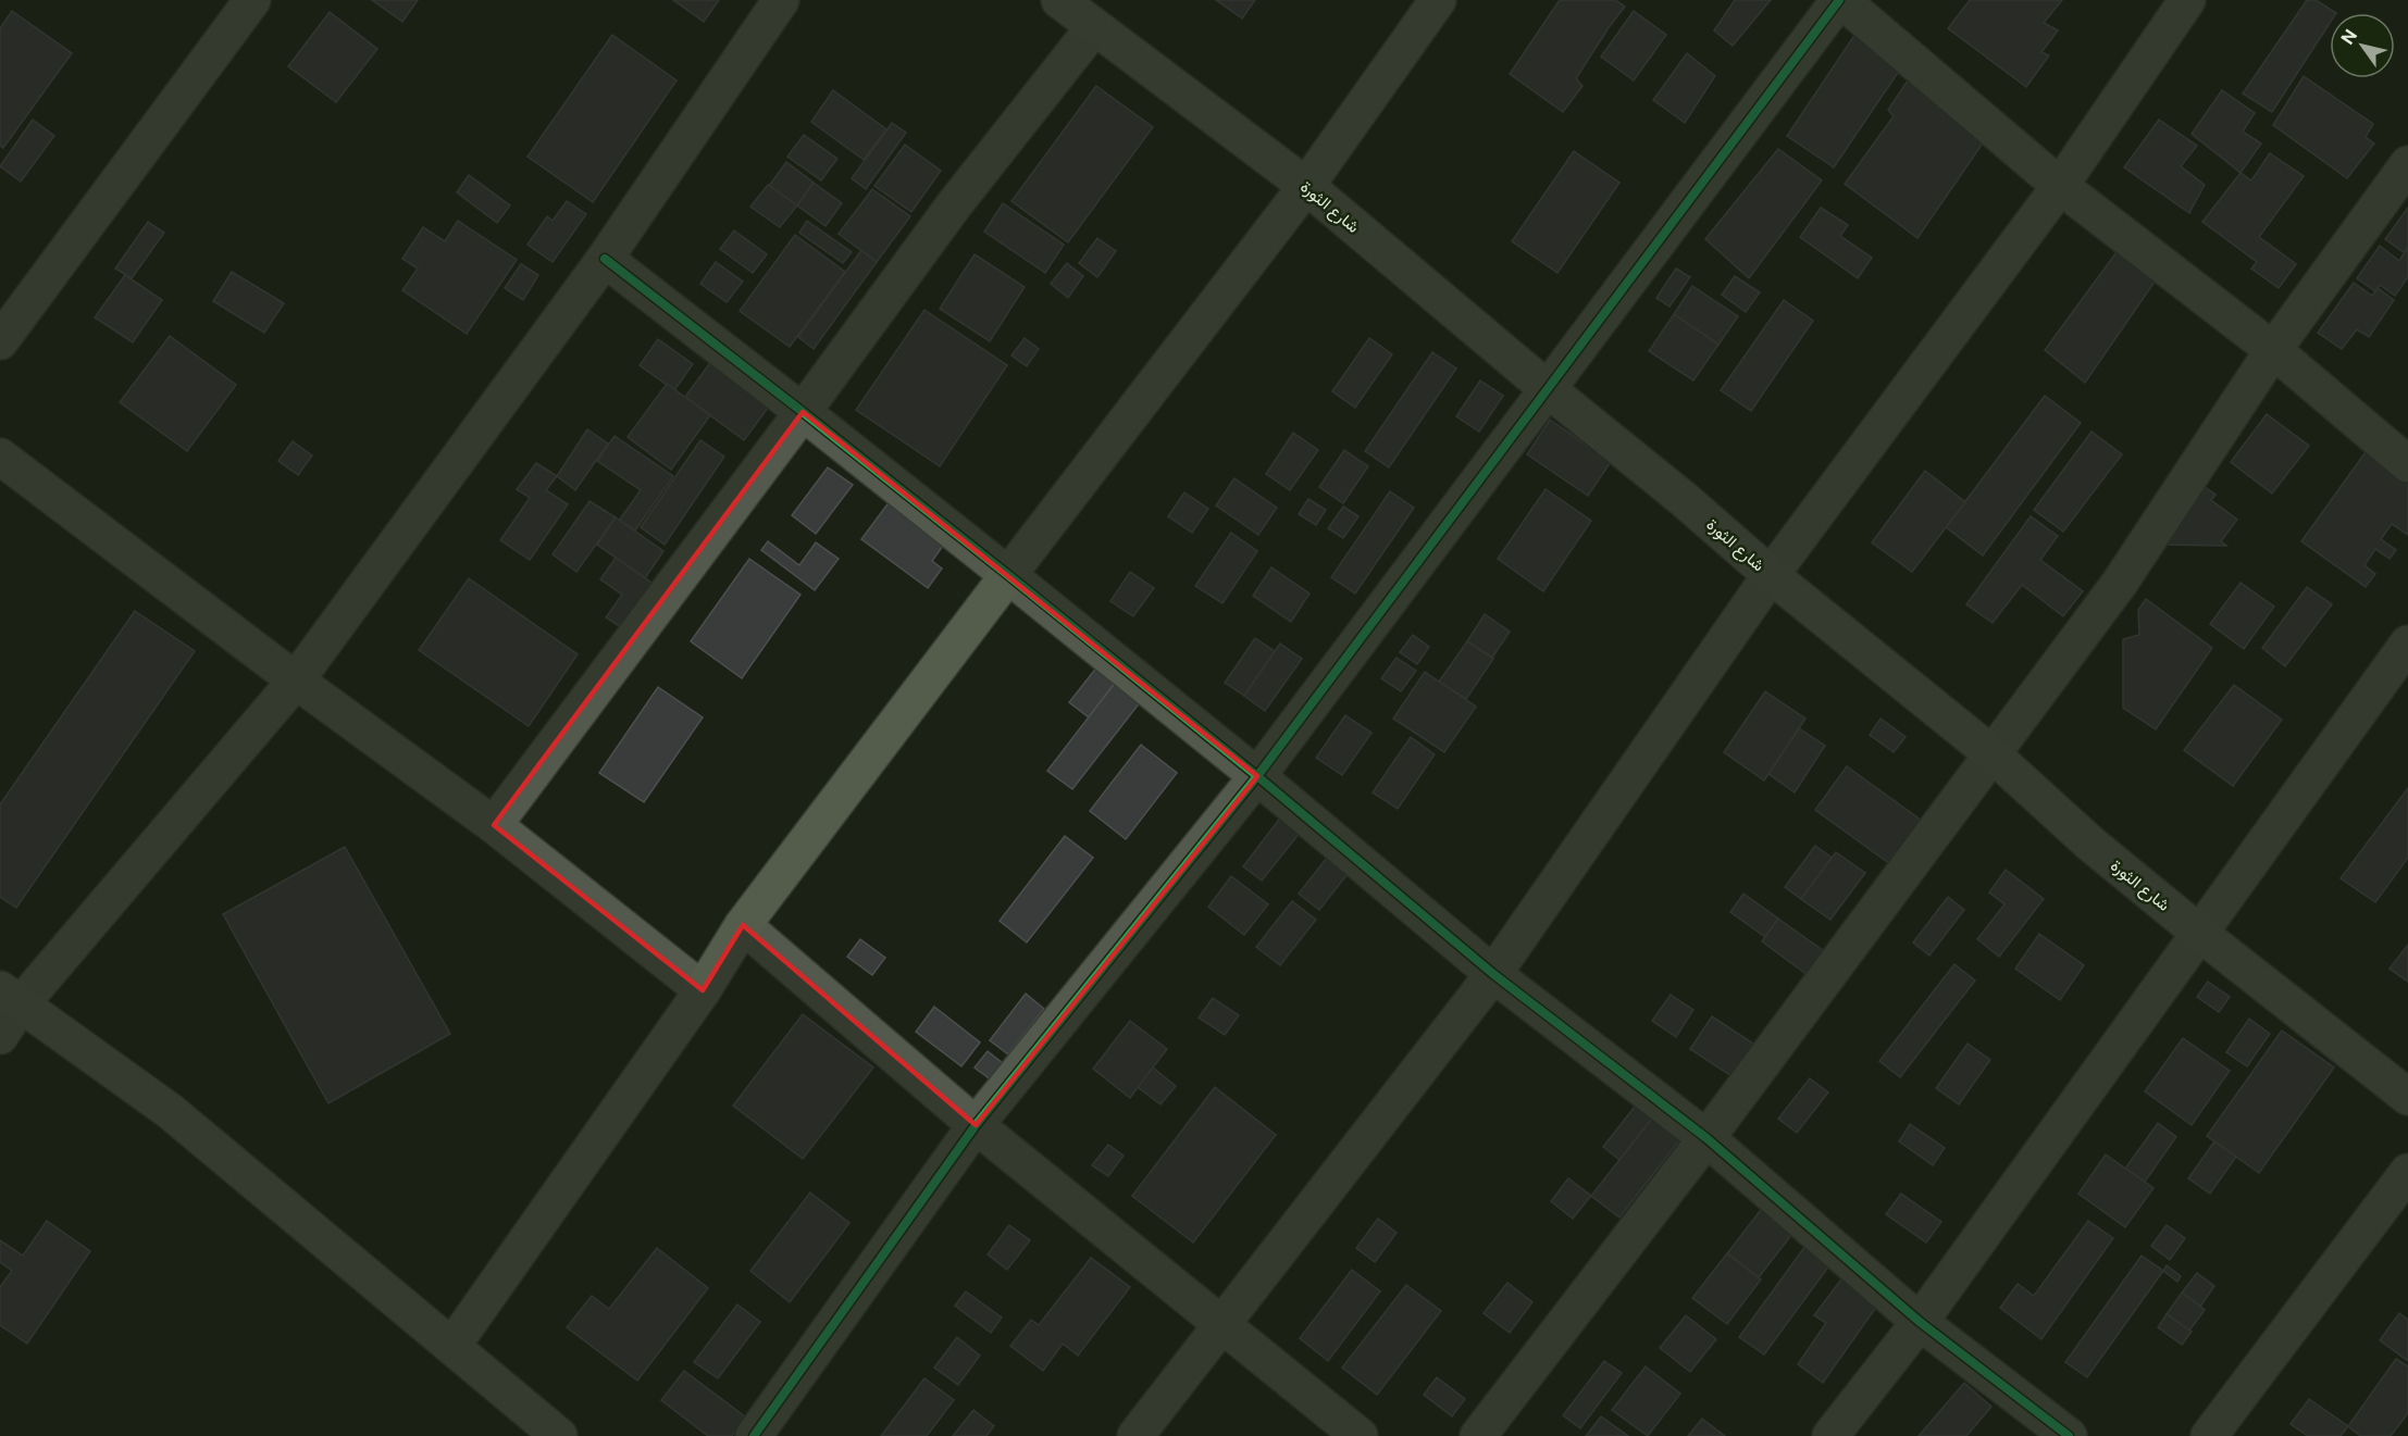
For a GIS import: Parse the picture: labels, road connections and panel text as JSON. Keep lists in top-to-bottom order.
{
  "streets": {
    "street": ["شارع الثورة"]
  },
  "north": "top left"
}
